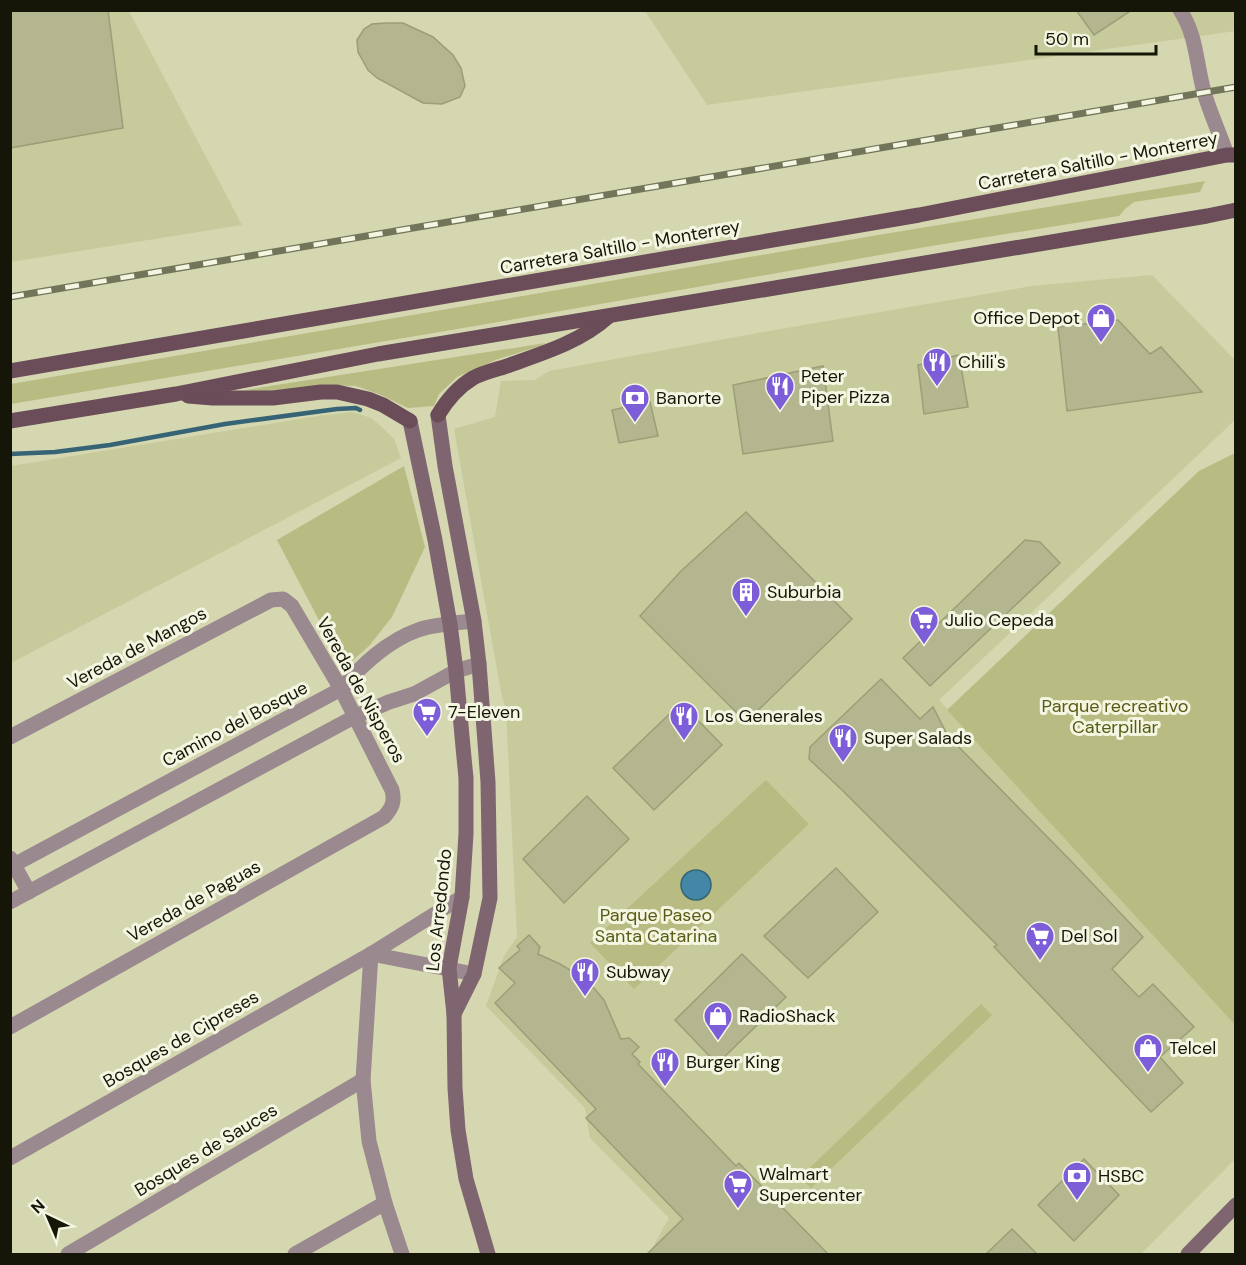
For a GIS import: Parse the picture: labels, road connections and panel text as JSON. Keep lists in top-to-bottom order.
{
  "streets": {
    "main road": ["Carretera Saltillo - Monterrey"],
    "street": [
      "Vereda de Mangos",
      "Vereda de Nisperos",
      "Camino del Bosque",
      "Vereda de Paguas",
      "Los Arredondo",
      "Bosques de Cipreses",
      "Bosques de Sauces"
    ]
  },
  "crossings": [
    ["Vereda de Mangos", "Vereda de Nisperos"],
    ["Vereda de Nisperos", "Camino del Bosque"],
    ["Vereda de Nisperos", "Vereda de Paguas"],
    ["Camino del Bosque", "Los Arredondo"],
    ["Los Arredondo", "Bosques de Cipreses"]
  ],
  "parks": ["Parque recreativo Caterpillar", "Parque Paseo Santa Catarina"],
  "places": {
    "shop": ["Office Depot", "RadioShack", "Telcel"],
    "restaurant": [
      "Chili's",
      "Peter Piper Pizza",
      "Los Generales",
      "Super Salads",
      "Subway",
      "Burger King"
    ],
    "bank": ["Banorte", "HSBC"],
    "building": ["Suburbia"],
    "supermarket": [
      "Julio Cepeda",
      "7-Eleven",
      "Del Sol",
      "Walmart Supercenter"
    ]
  },
  "scale_bar": "50 m",
  "north": "top left"
}
